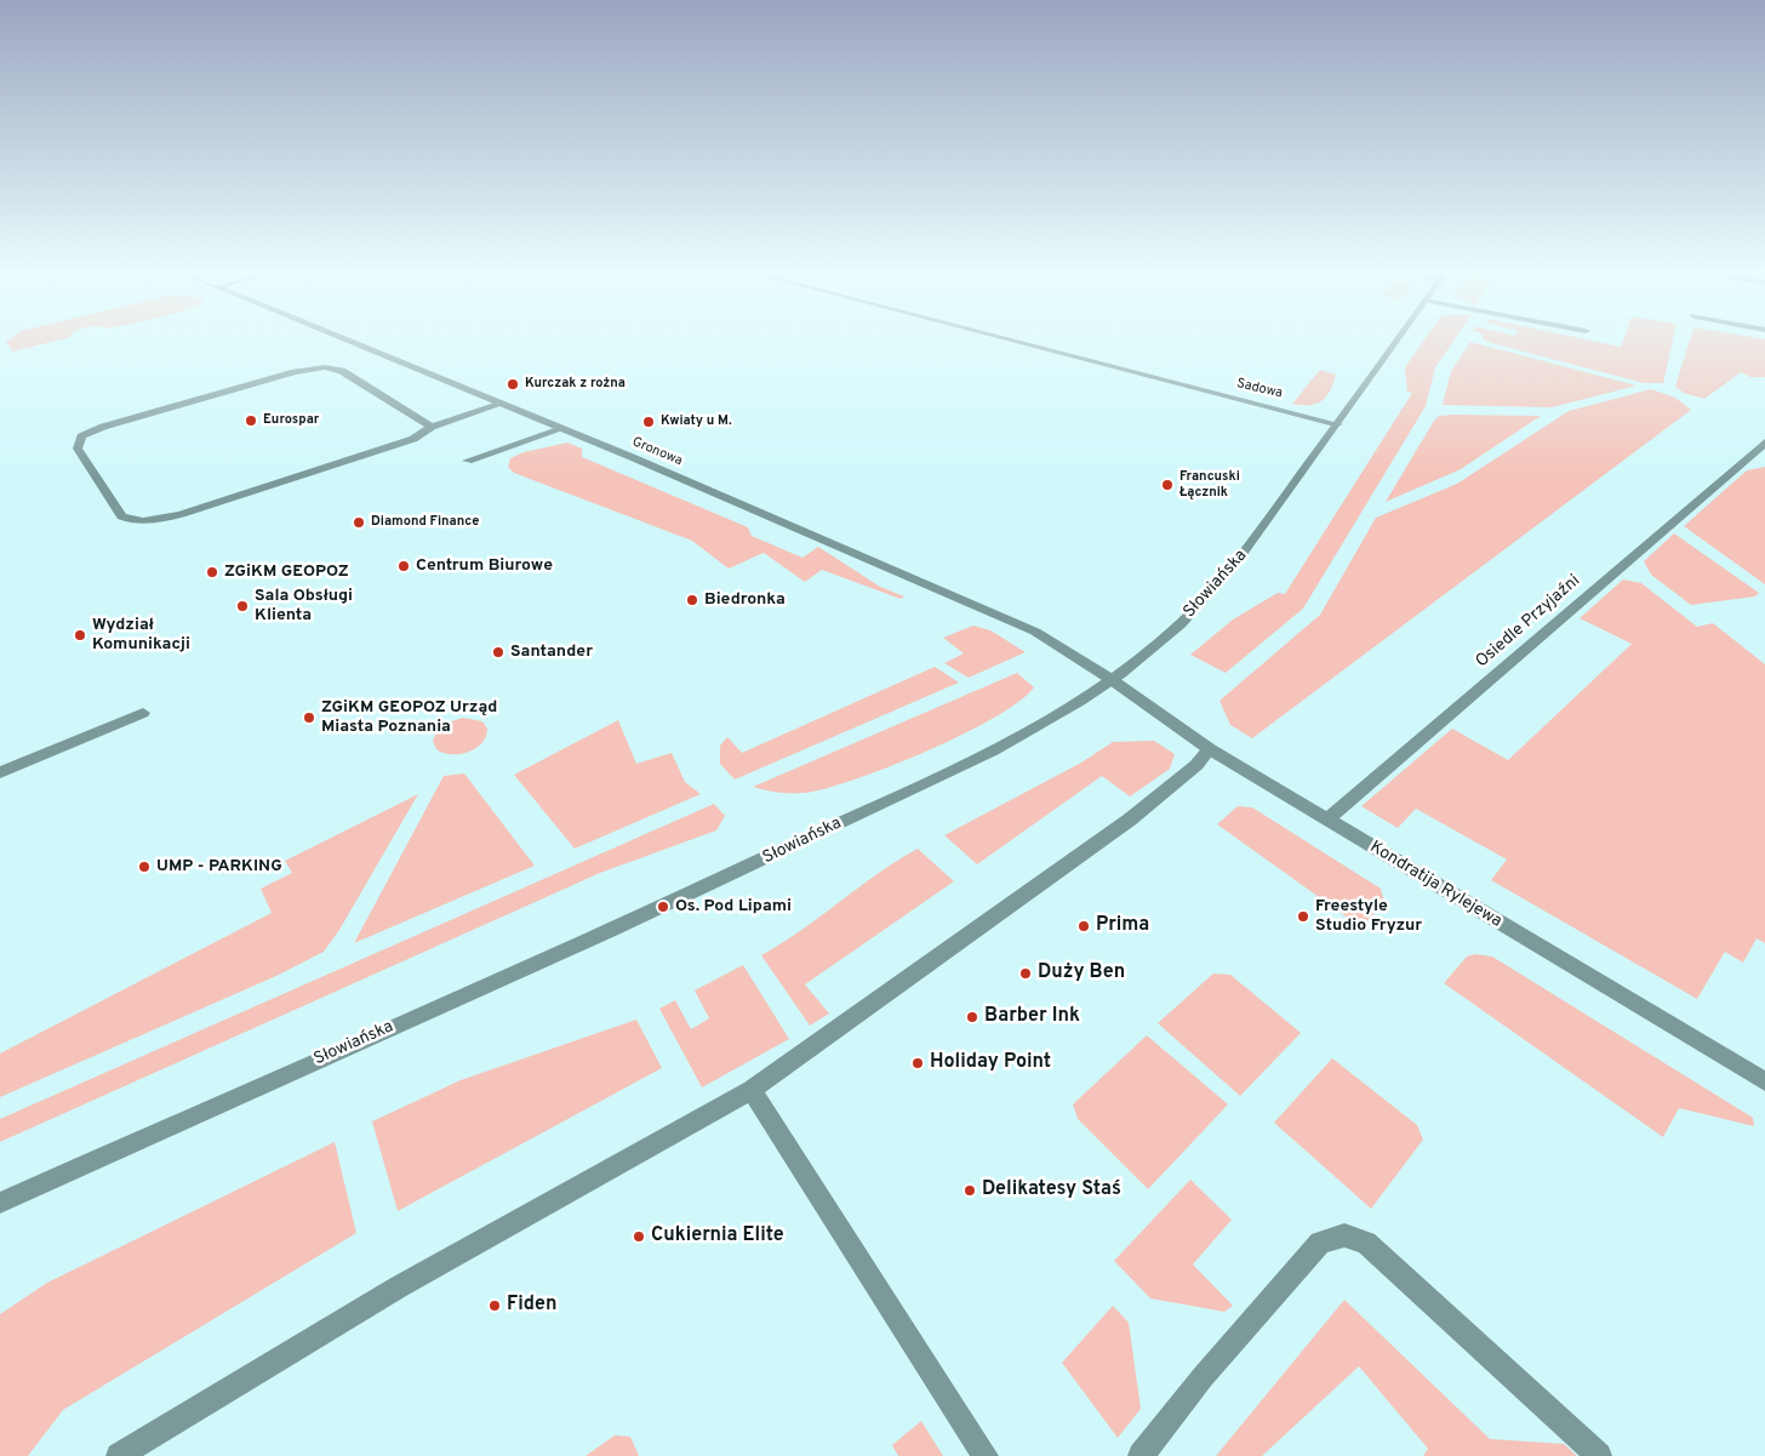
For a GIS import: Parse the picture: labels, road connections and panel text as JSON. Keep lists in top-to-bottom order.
{
  "streets": {
    "street": [
      "Sadowa",
      "Gronowa",
      "Słowiańska",
      "Osiedle Przyjaźni",
      "Kondratija Rylejewa"
    ]
  },
  "crossings": [
    ["Sadowa", "Słowiańska"],
    ["Gronowa", "Słowiańska"],
    ["Gronowa", "Kondratija Rylejewa"],
    ["Słowiańska", "Kondratija Rylejewa"],
    ["Osiedle Przyjaźni", "Kondratija Rylejewa"]
  ],
  "places": [
    "Kurczak z rożna",
    "Eurospar",
    "Kwiaty u M.",
    "Francuski Łącznik",
    "Diamond Finance",
    "Centrum Biurowe",
    "ZGiKM GEOPOZ",
    "Biedronka",
    "Sala Obsługi Klienta",
    "Wydział Komunikacji",
    "Santander",
    "ZGiKM GEOPOZ Urząd Miasta Poznania",
    "UMP - PARKING",
    "Os. Pod Lipami",
    "Freestyle Studio Fryzur",
    "Prima",
    "Duży Ben",
    "Barber Ink",
    "Holiday Point",
    "Delikatesy Staś",
    "Cukiernia Elite",
    "Fiden"
  ]
}
